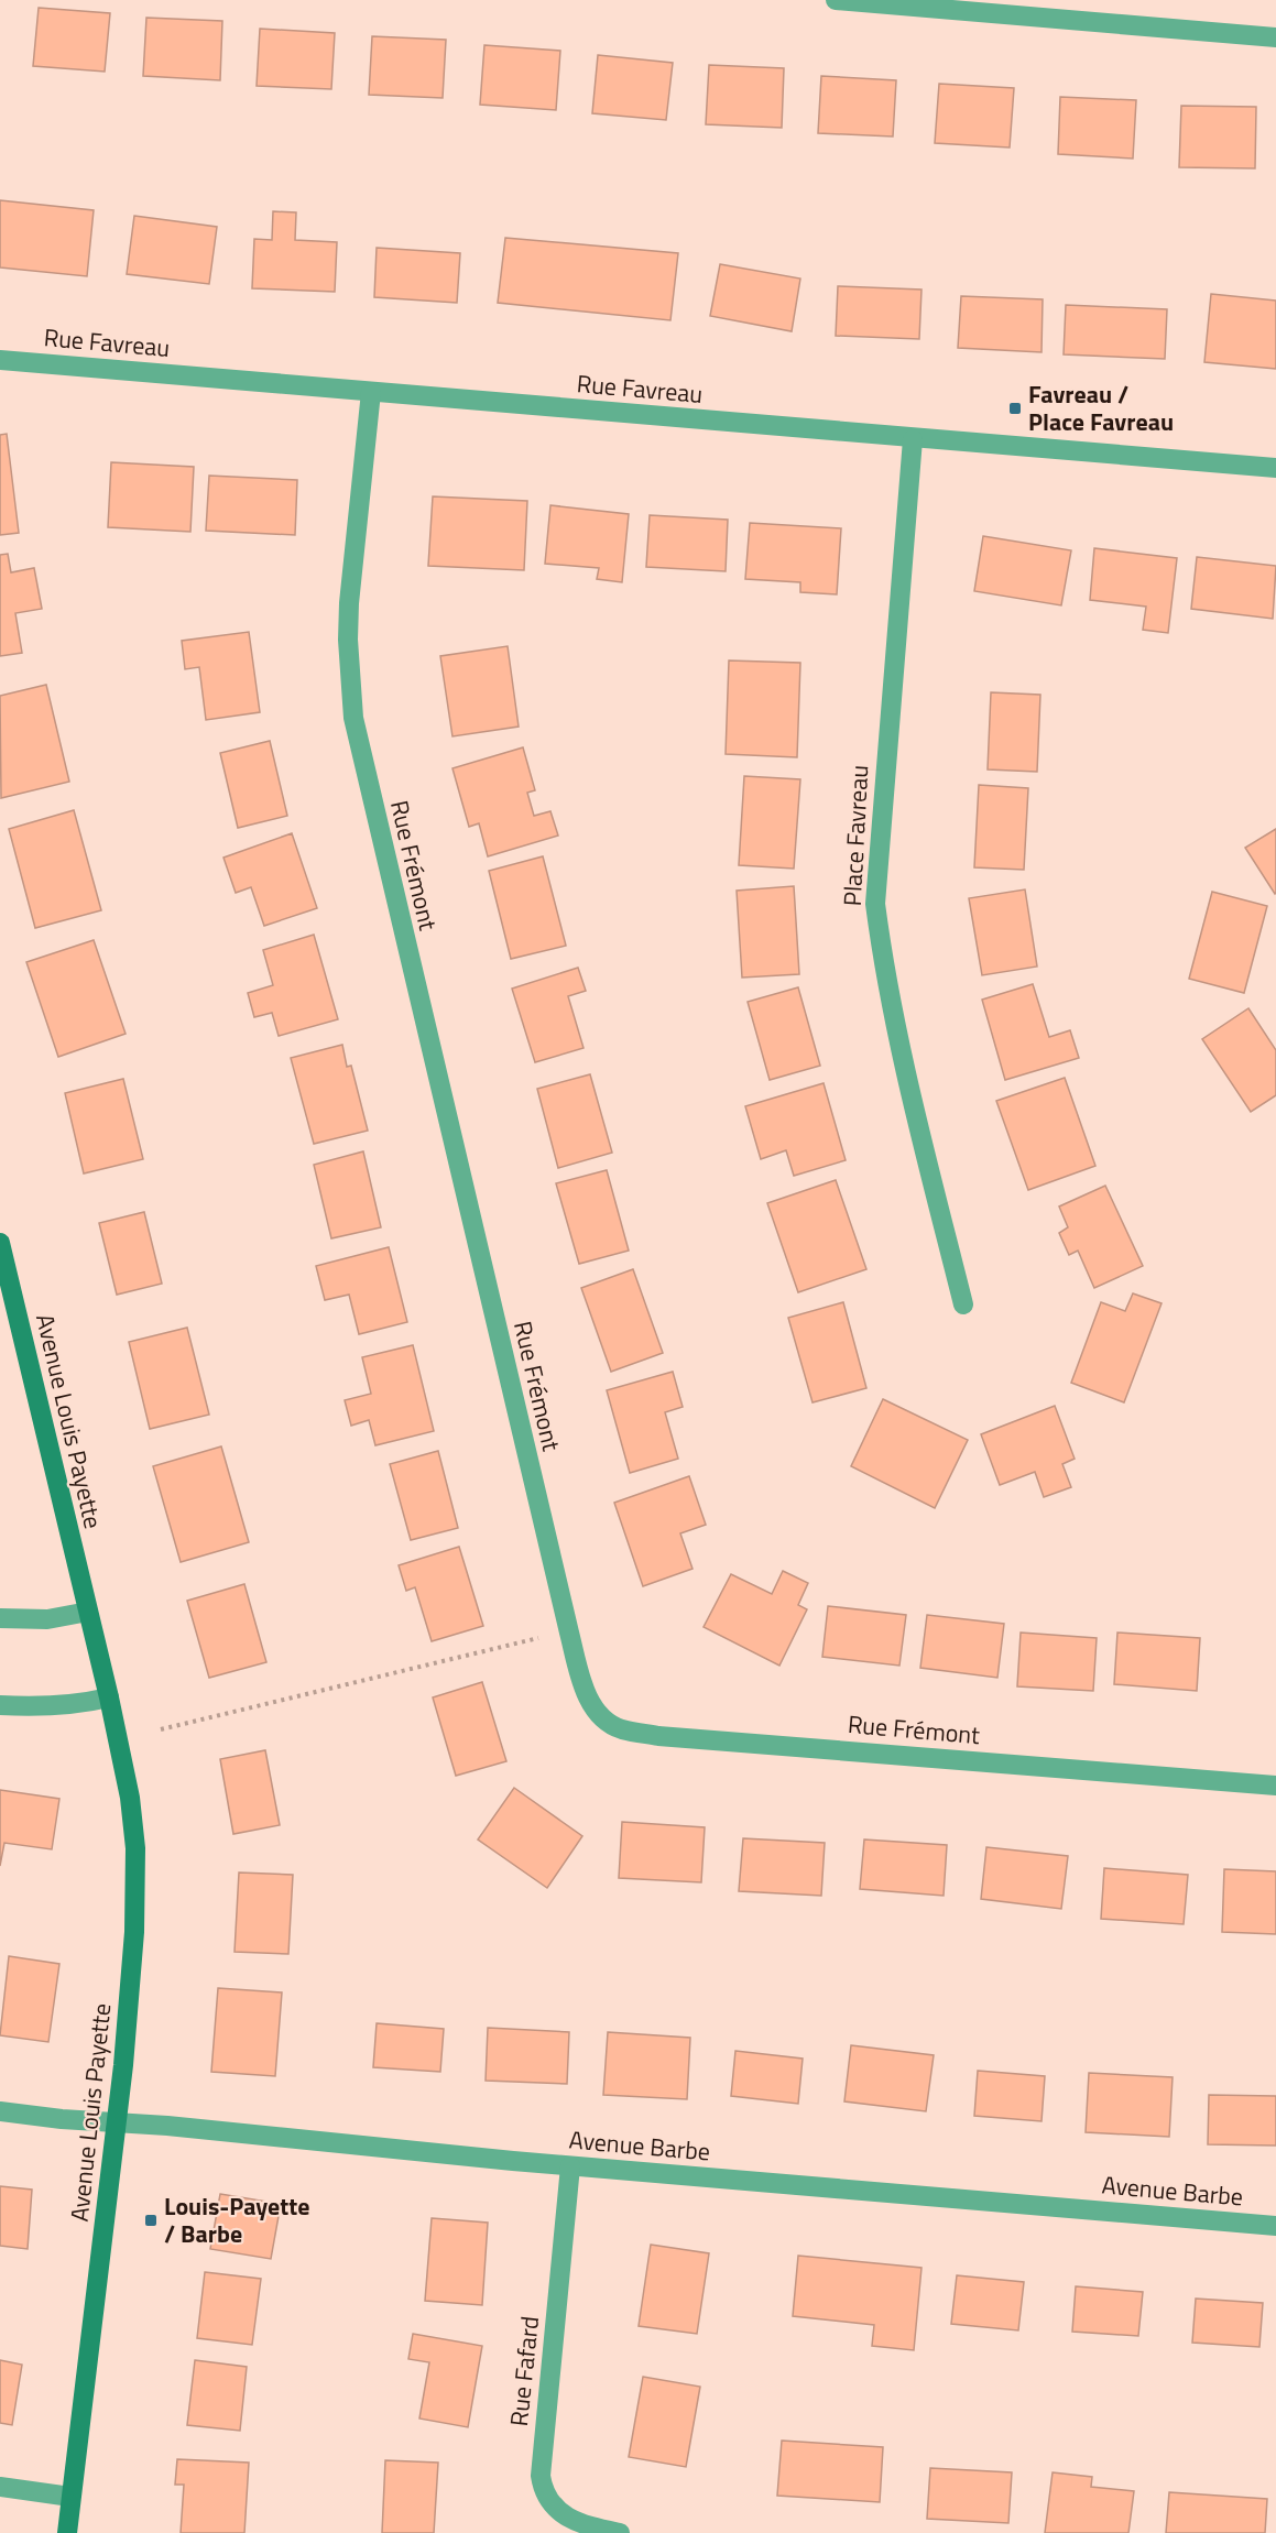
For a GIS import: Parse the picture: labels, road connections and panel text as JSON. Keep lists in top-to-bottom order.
{
  "streets": {
    "street": [
      "Rue Favreau",
      "Place Favreau",
      "Rue Frémont",
      "Avenue Louis Payette",
      "Avenue Barbe",
      "Rue Fafard"
    ]
  },
  "crossings": [
    ["Rue Favreau", "Place Favreau"],
    ["Rue Favreau", "Rue Frémont"],
    ["Avenue Louis Payette", "Avenue Barbe"],
    ["Avenue Barbe", "Rue Fafard"]
  ],
  "places": {
    "transit": ["Favreau / Place Favreau", "Louis-Payette / Barbe"]
  }
}
